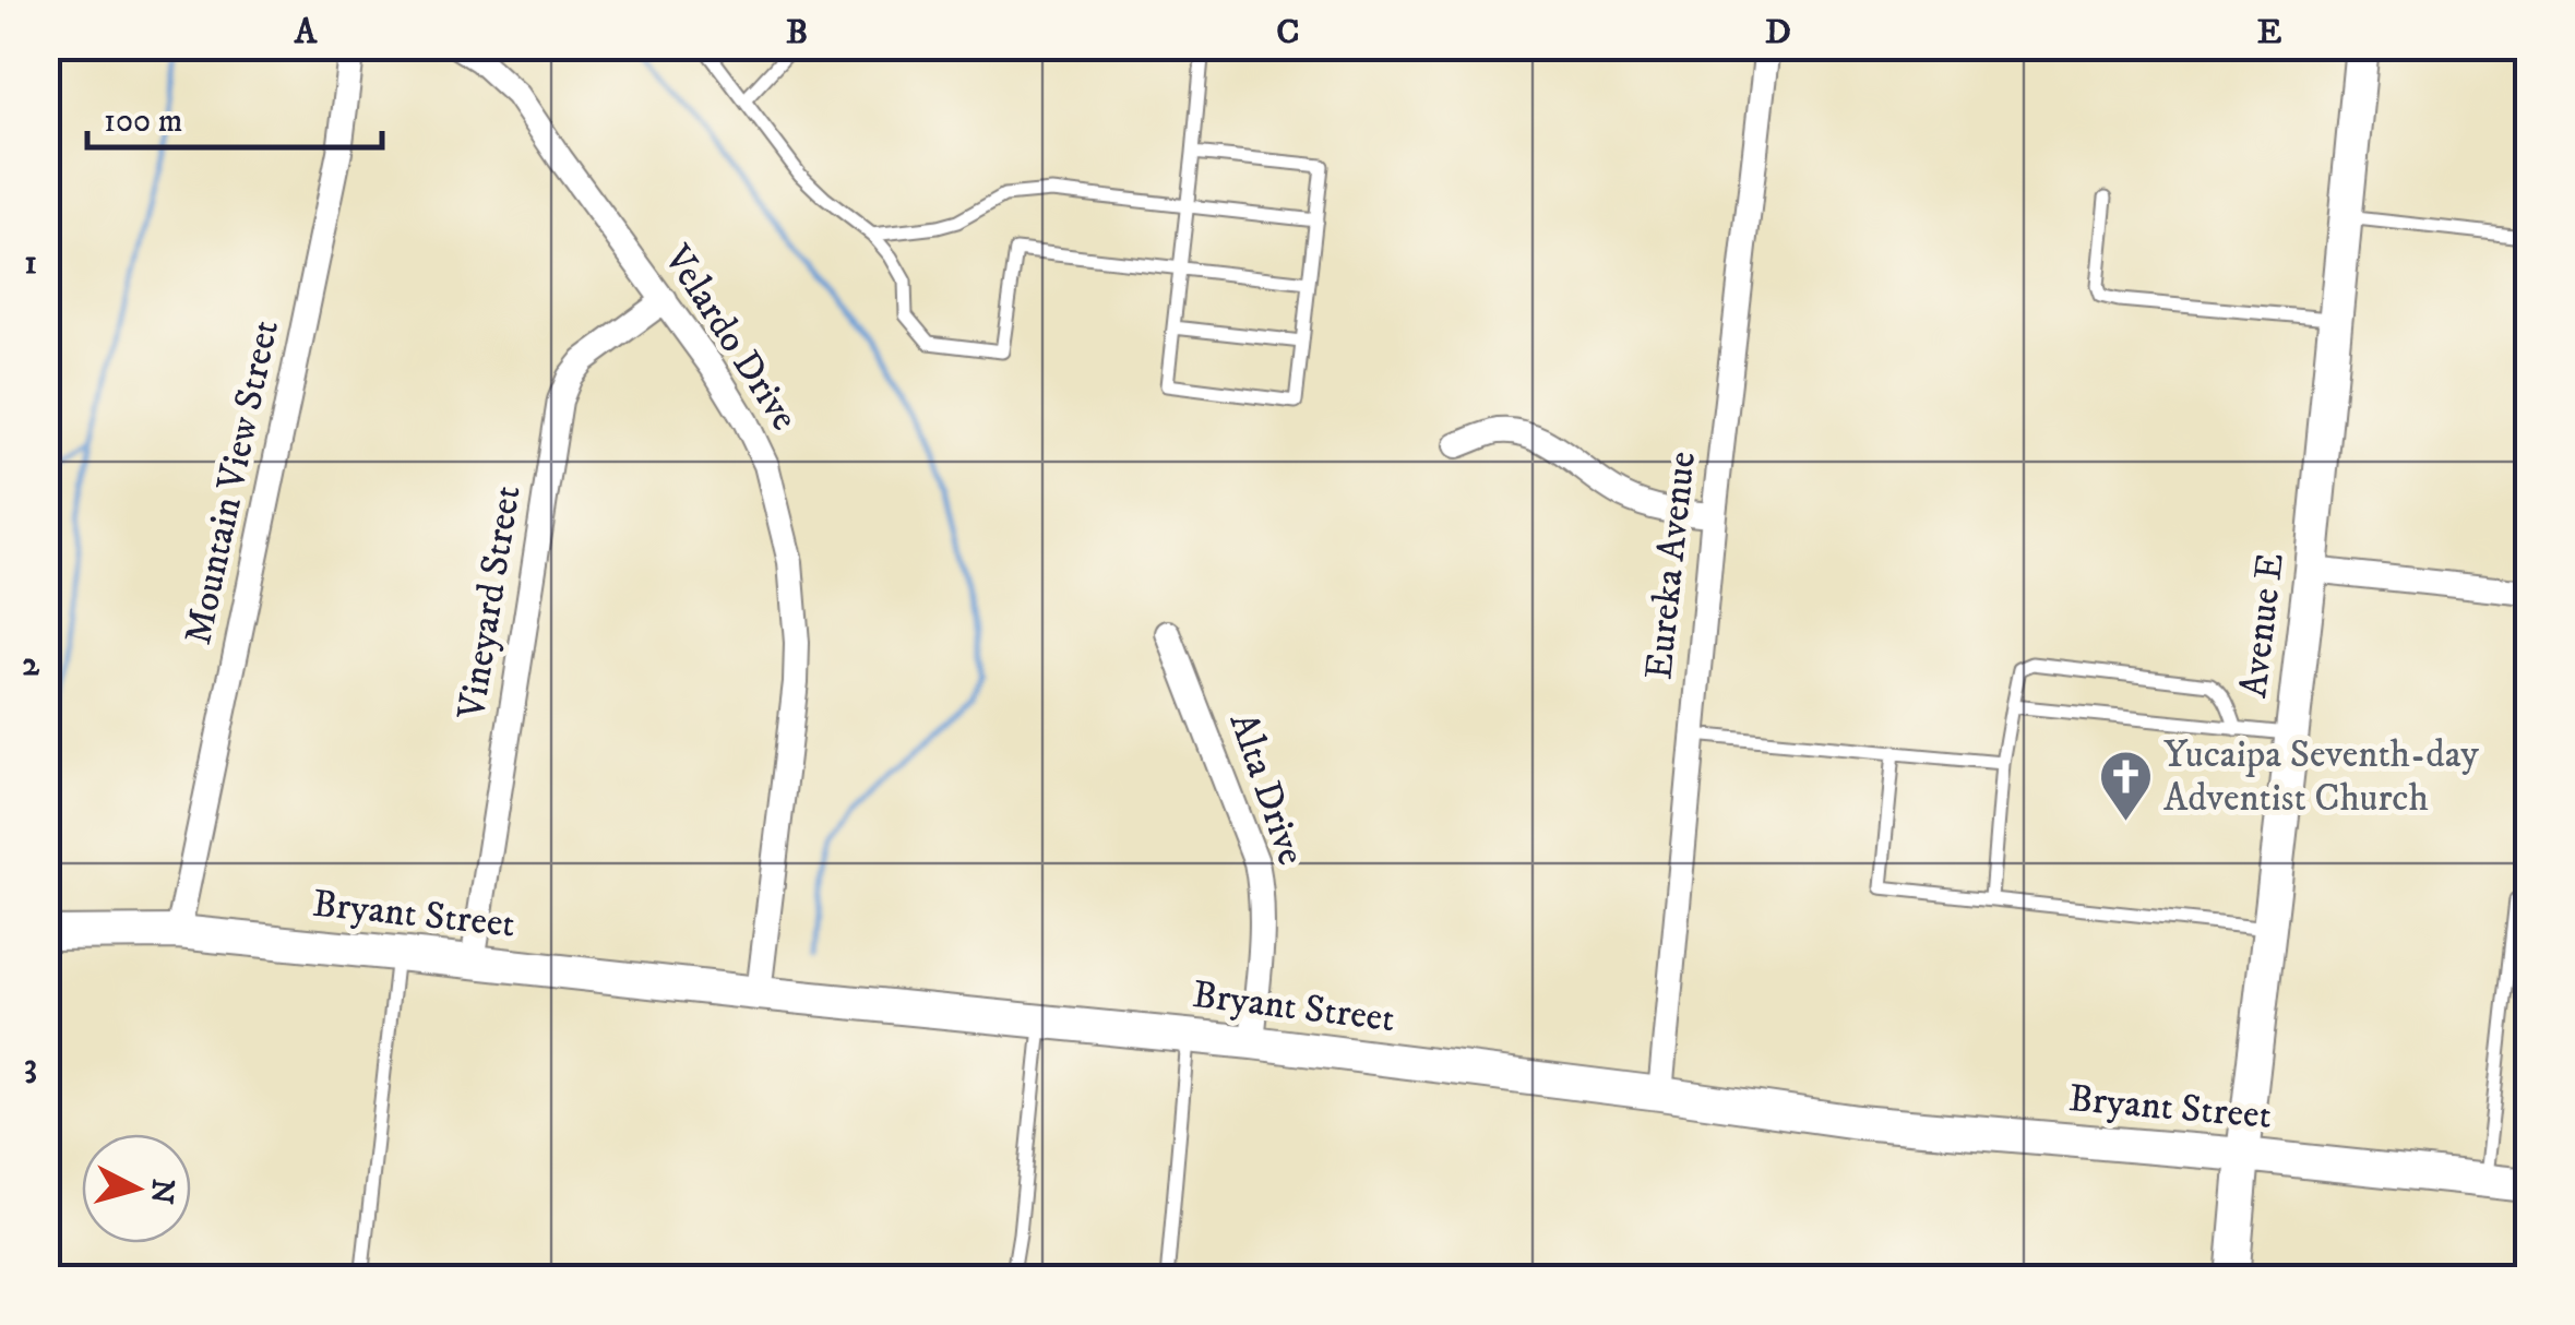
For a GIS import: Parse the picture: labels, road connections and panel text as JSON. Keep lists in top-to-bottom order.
{
  "streets": {
    "street": [
      "Velardo Drive",
      "Mountain View Street",
      "Eureka Avenue",
      "Vineyard Street",
      "Avenue E",
      "Alta Drive",
      "Bryant Street"
    ]
  },
  "crossings": [
    ["Velardo Drive", "Vineyard Street"],
    ["Velardo Drive", "Bryant Street"],
    ["Mountain View Street", "Bryant Street"],
    ["Eureka Avenue", "Bryant Street"],
    ["Vineyard Street", "Bryant Street"],
    ["Avenue E", "Bryant Street"],
    ["Alta Drive", "Bryant Street"]
  ],
  "places": {
    "church": ["Yucaipa Seventh-day Adventist Church"]
  },
  "scale_bar": "100 m",
  "north": "right",
  "grid": {
    "columns": [
      "A",
      "B",
      "C",
      "D",
      "E"
    ],
    "rows": ["1", "2", "3"]
  }
}
